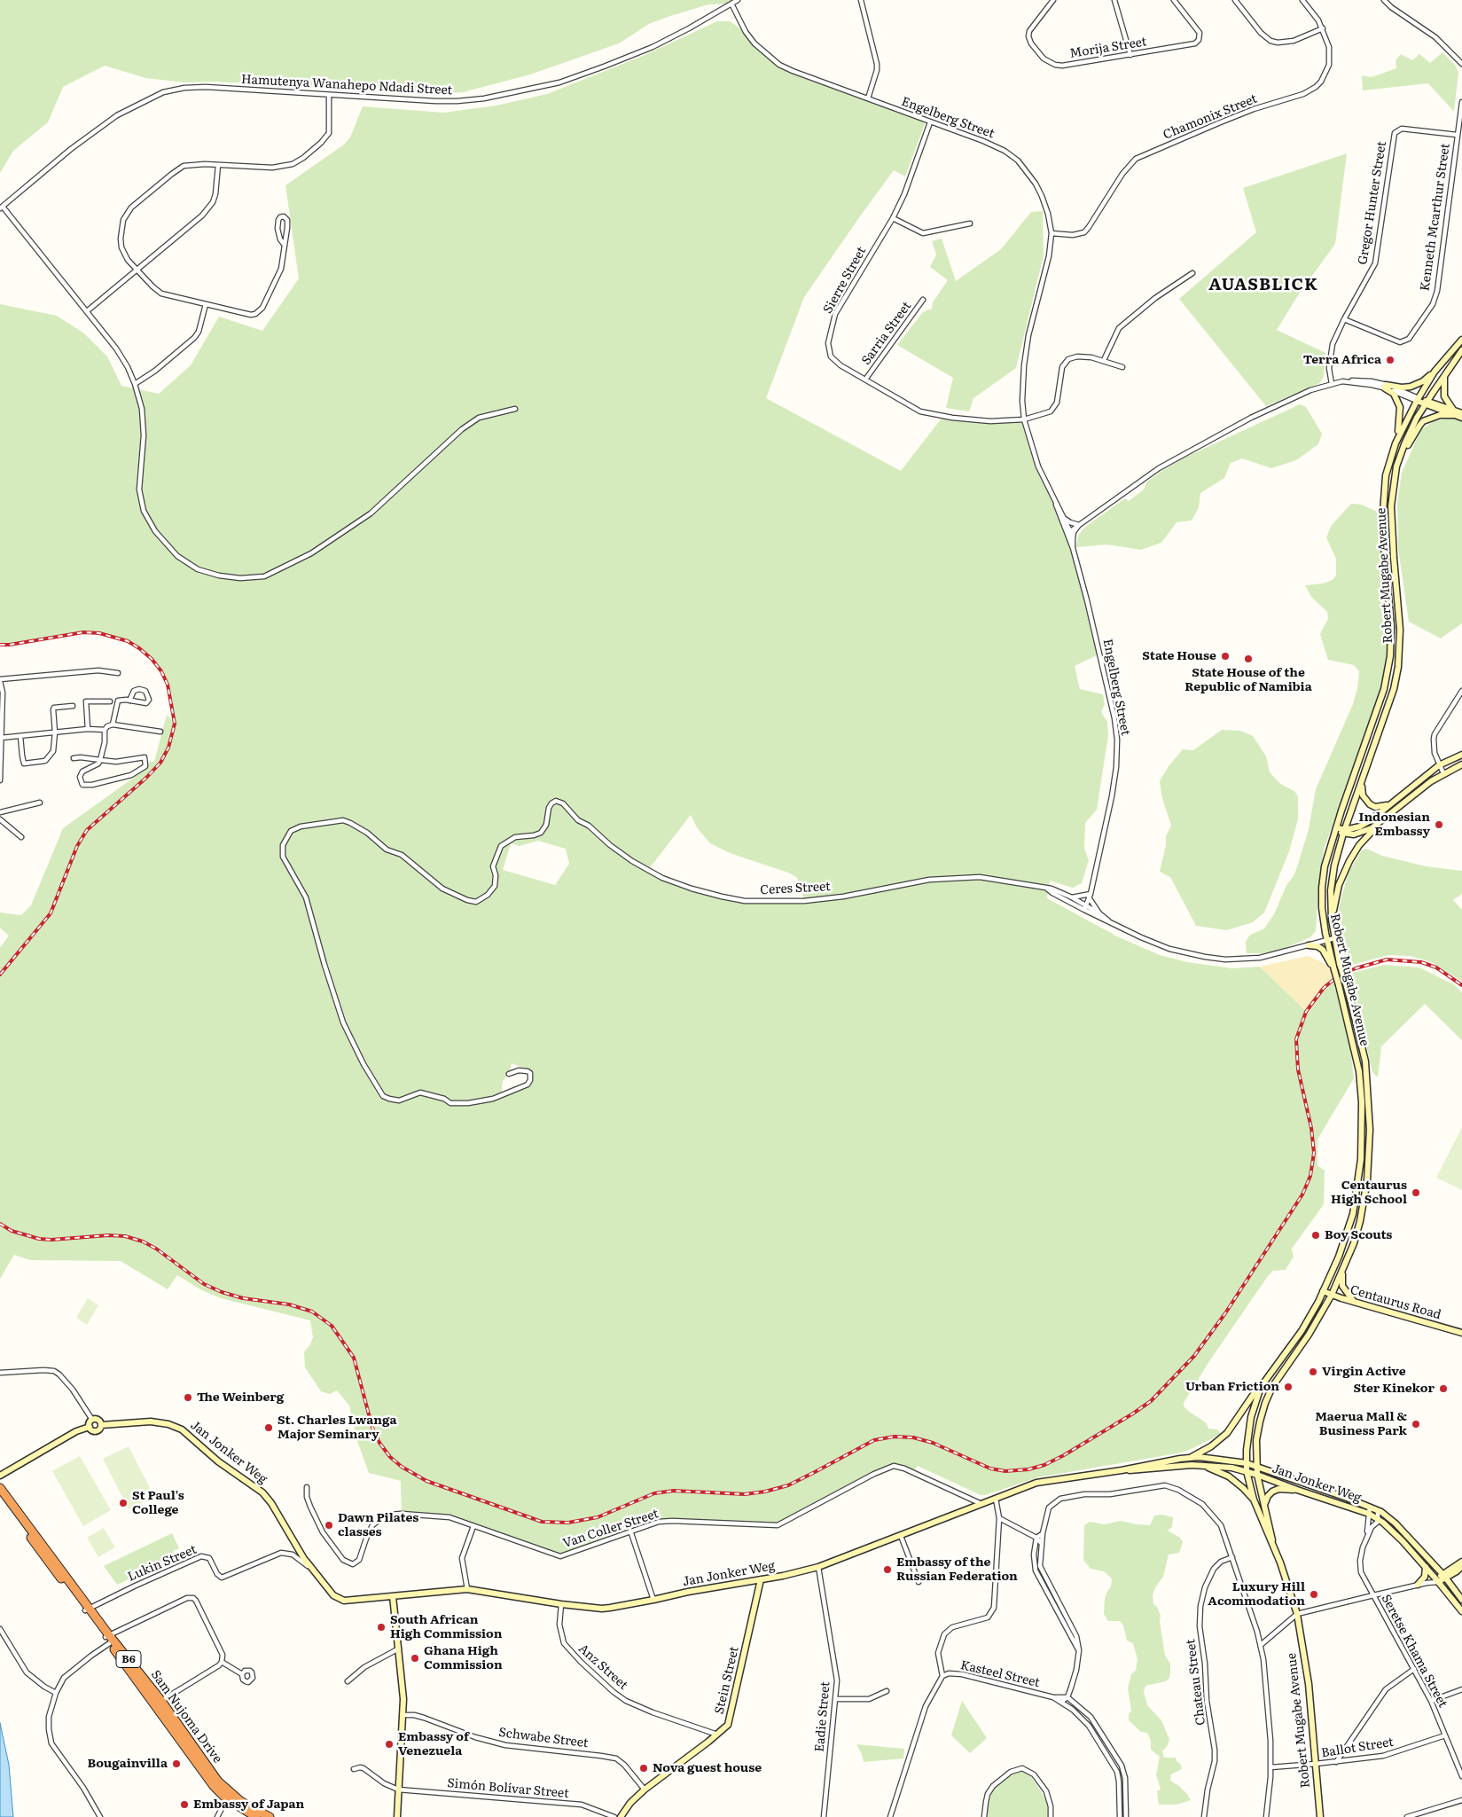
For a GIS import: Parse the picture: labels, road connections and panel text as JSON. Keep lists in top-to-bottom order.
{
  "streets": {
    "highway": ["B6", "Sam Nujoma Drive"],
    "main road": [
      "Robert Mugabe Avenue",
      "Centaurus Road",
      "Jan Jonker Weg",
      "Stein Street"
    ],
    "street": [
      "Morija Street",
      "Hamutenya Wanahepo Ndadi Street",
      "Chamonix Street",
      "Engelberg Street",
      "Gregor Hunter Street",
      "Kenneth Mcarthur Street",
      "Sierre Street",
      "Sarria Street",
      "Ceres Street",
      "Van Coller Street",
      "Lukin Street",
      "Seretse Khama Street",
      "Anz Street",
      "Kasteel Street",
      "Chateau Street",
      "Eadie Street",
      "Schwabe Street",
      "Ballot Street",
      "Simón Bolívar Street"
    ]
  },
  "crossings": [
    ["Hamutenya Wanahepo Ndadi Street", "Engelberg Street"],
    ["Chamonix Street", "Engelberg Street"],
    ["Engelberg Street", "Sierre Street"],
    ["Engelberg Street", "Ceres Street"],
    ["Gregor Hunter Street", "Kenneth Mcarthur Street"],
    ["Sierre Street", "Sarria Street"],
    ["Robert Mugabe Avenue", "Ceres Street"],
    ["Robert Mugabe Avenue", "Centaurus Road"],
    ["Robert Mugabe Avenue", "Jan Jonker Weg"],
    ["Robert Mugabe Avenue", "Ballot Street"],
    ["Jan Jonker Weg", "Van Coller Street"],
    ["Jan Jonker Weg", "Lukin Street"],
    ["Jan Jonker Weg", "Seretse Khama Street"],
    ["Jan Jonker Weg", "Anz Street"],
    ["Jan Jonker Weg", "Stein Street"],
    ["Jan Jonker Weg", "Eadie Street"],
    ["Lukin Street", "Sam Nujoma Drive"],
    ["Seretse Khama Street", "Ballot Street"],
    ["Anz Street", "Stein Street"],
    ["Stein Street", "Schwabe Street"]
  ],
  "districts": ["AUASBLICK"],
  "places": [
    "Terra Africa",
    "State House",
    "State House of the Republic of Namibia",
    "Indonesian Embassy",
    "Centaurus High School",
    "Boy Scouts",
    "Virgin Active",
    "Urban Friction",
    "Ster Kinekor",
    "The Weinberg",
    "Maerua Mall & Business Park",
    "St. Charles Lwanga Major Seminary",
    "St Paul's College",
    "Dawn Pilates classes",
    "Embassy of the Russian Federation",
    "Luxury Hill Acommodation",
    "South African High Commission",
    "Ghana High Commission",
    "Embassy of Venezuela",
    "Bougainvilla",
    "Nova guest house",
    "Embassy of Japan"
  ]
}
